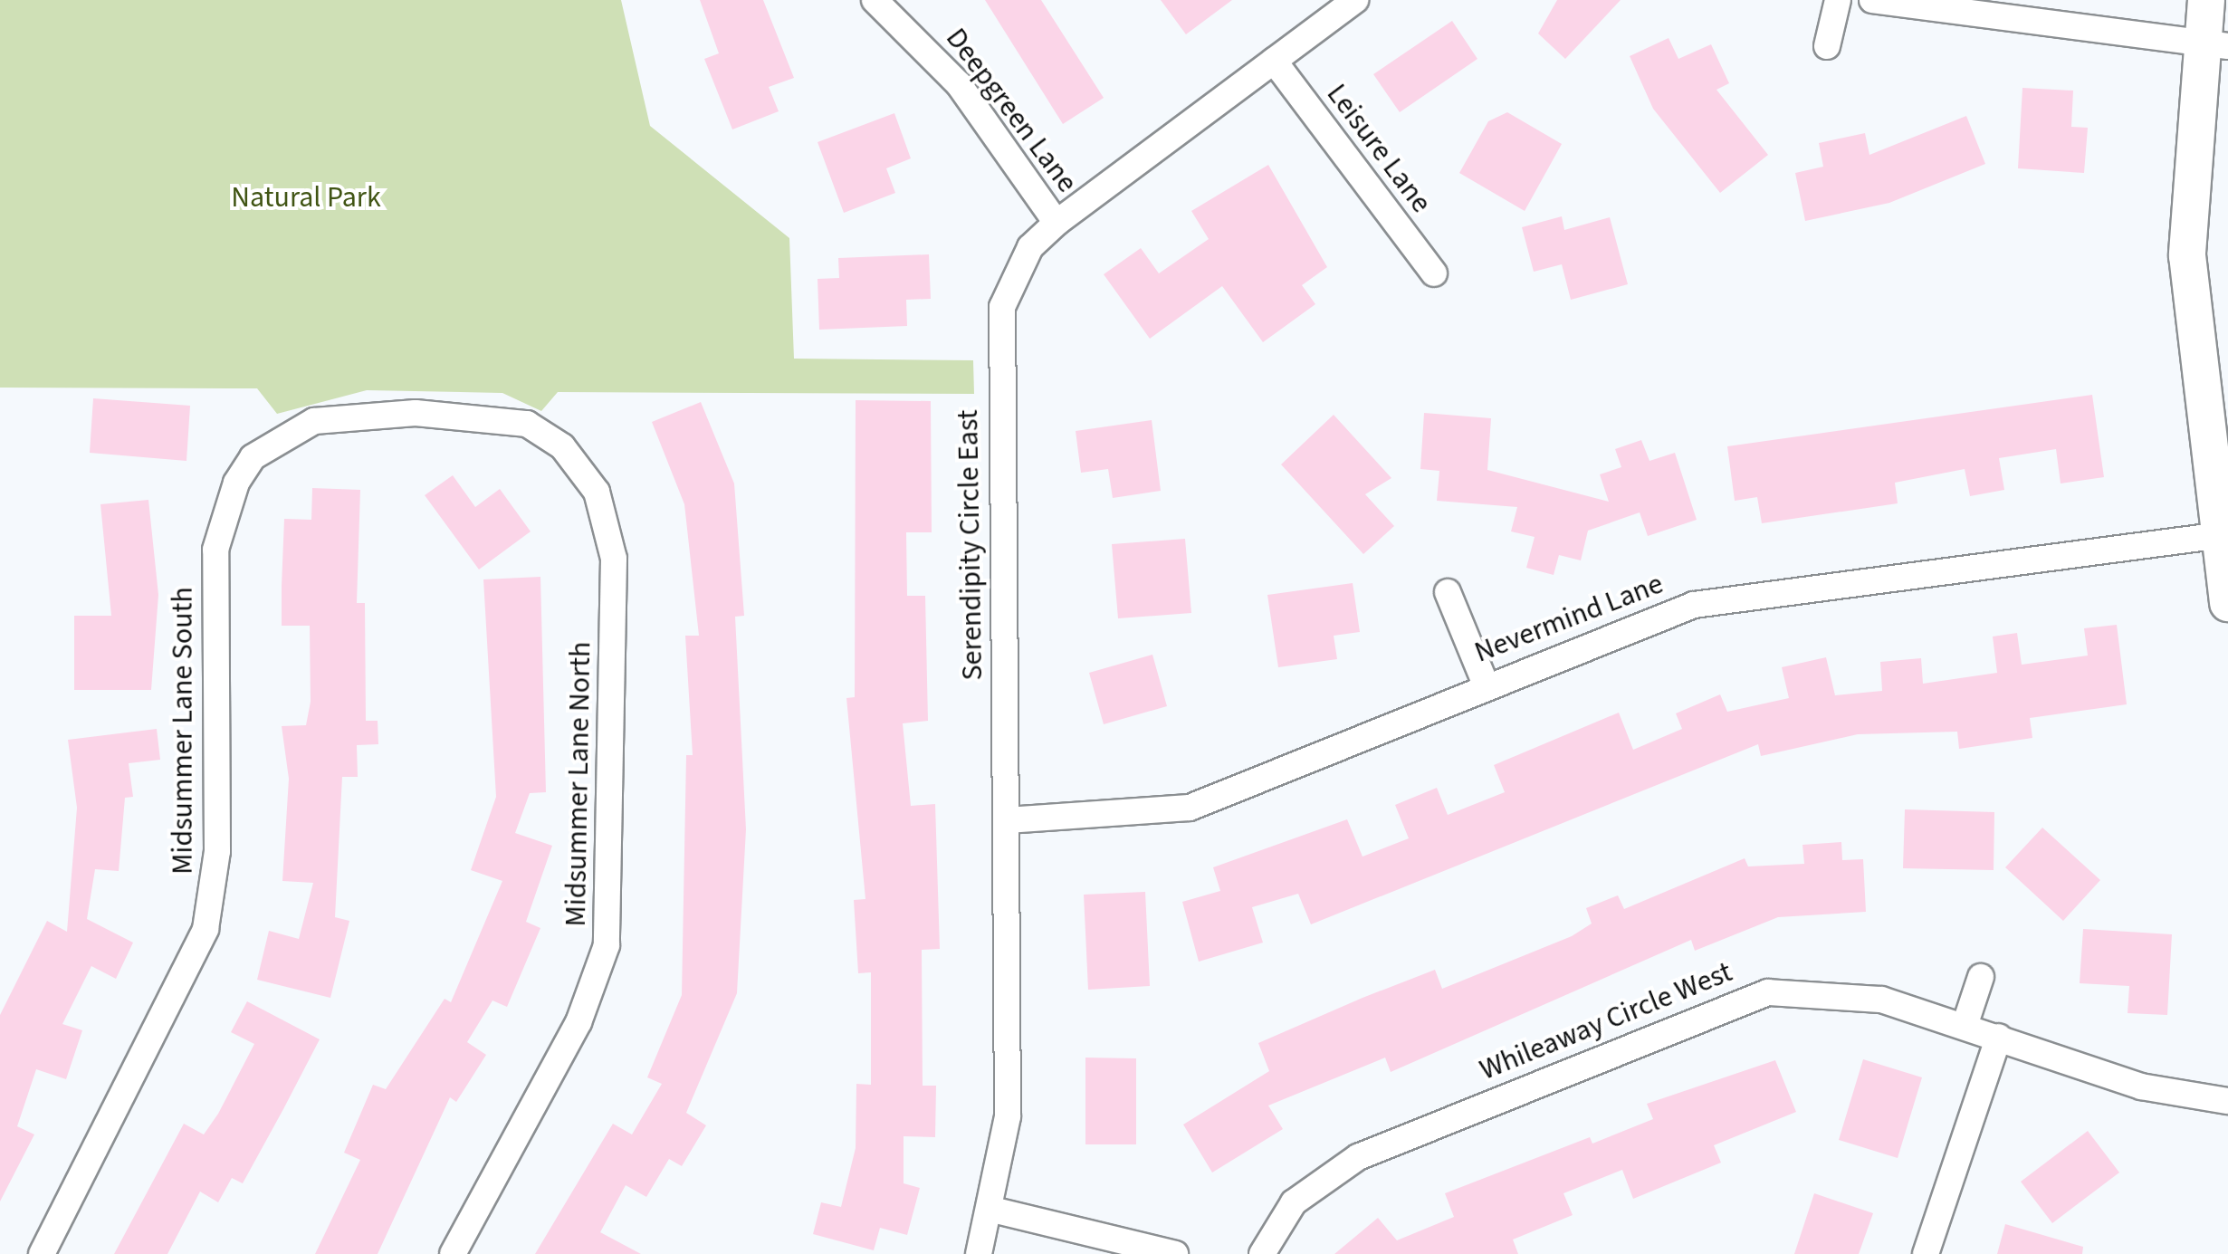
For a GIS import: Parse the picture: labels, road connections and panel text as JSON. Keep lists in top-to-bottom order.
{
  "streets": {
    "street": [
      "Deepgreen Lane",
      "Leisure Lane",
      "Serendipity Circle East",
      "Nevermind Lane",
      "Midsummer Lane South",
      "Midsummer Lane North",
      "Whileaway Circle West"
    ]
  },
  "crossings": [
    ["Deepgreen Lane", "Serendipity Circle East"],
    ["Leisure Lane", "Serendipity Circle East"],
    ["Serendipity Circle East", "Nevermind Lane"],
    ["Midsummer Lane South", "Midsummer Lane North"]
  ],
  "parks": ["Natural Park"]
}
